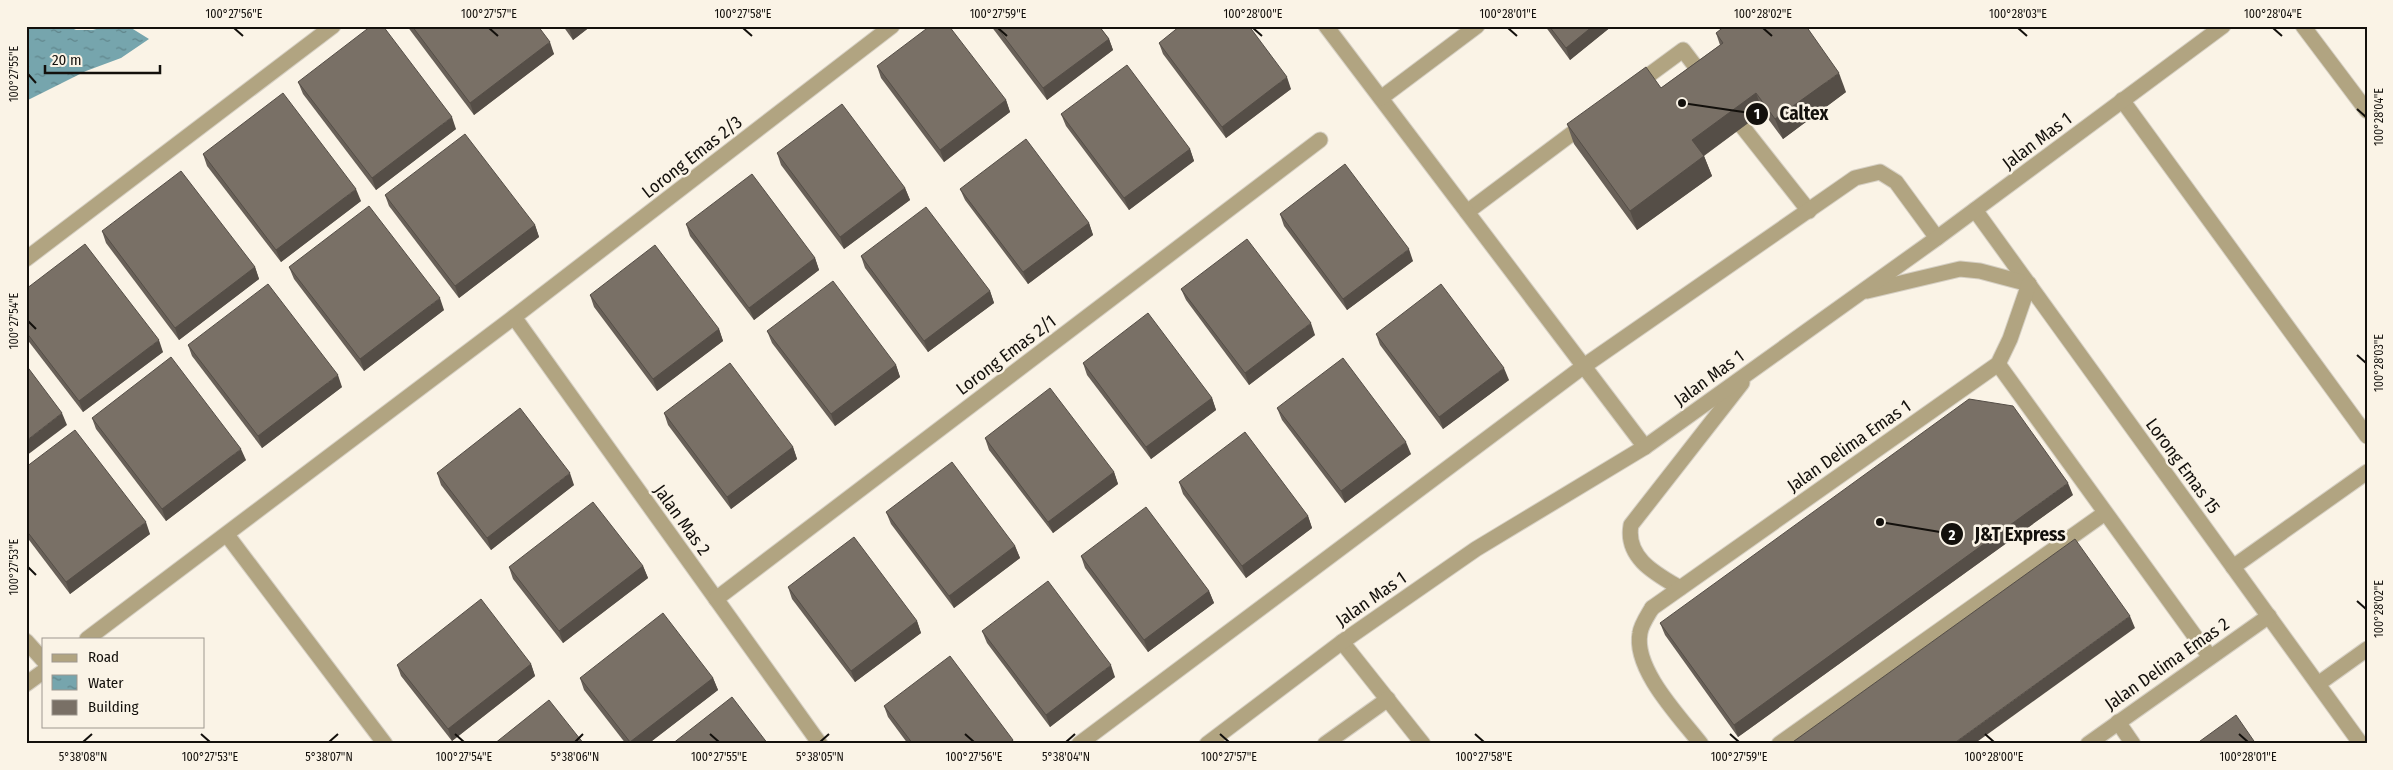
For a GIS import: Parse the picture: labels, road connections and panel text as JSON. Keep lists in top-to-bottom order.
{
  "streets": {
    "street": [
      "Jalan Mas 1",
      "Lorong Emas 2/3",
      "Lorong Emas 2/1",
      "Jalan Delima Emas 1",
      "Lorong Emas 15",
      "Jalan Mas 2",
      "Jalan Delima Emas 2"
    ]
  },
  "crossings": [
    ["Jalan Mas 1", "Lorong Emas 15"],
    ["Lorong Emas 2/3", "Jalan Mas 2"],
    ["Lorong Emas 2/1", "Jalan Mas 2"],
    ["Jalan Delima Emas 1", "Lorong Emas 15"],
    ["Lorong Emas 15", "Jalan Delima Emas 2"]
  ],
  "places": ["Caltex", "J&T Express"],
  "legend": ["Road", "Water", "Building"],
  "scale_bar": "20 m",
  "coordinates": [
    "100°27'56\"E",
    "100°27'57\"E",
    "100°27'58\"E",
    "100°27'59\"E",
    "100°28'00\"E",
    "100°28'01\"E",
    "100°28'02\"E",
    "100°28'03\"E",
    "100°28'04\"E",
    "100°27'55\"E",
    "100°27'54\"E",
    "100°27'53\"E",
    "5°38'08\"N",
    "5°38'07\"N",
    "5°38'06\"N",
    "5°38'05\"N",
    "5°38'04\"N"
  ]
}
